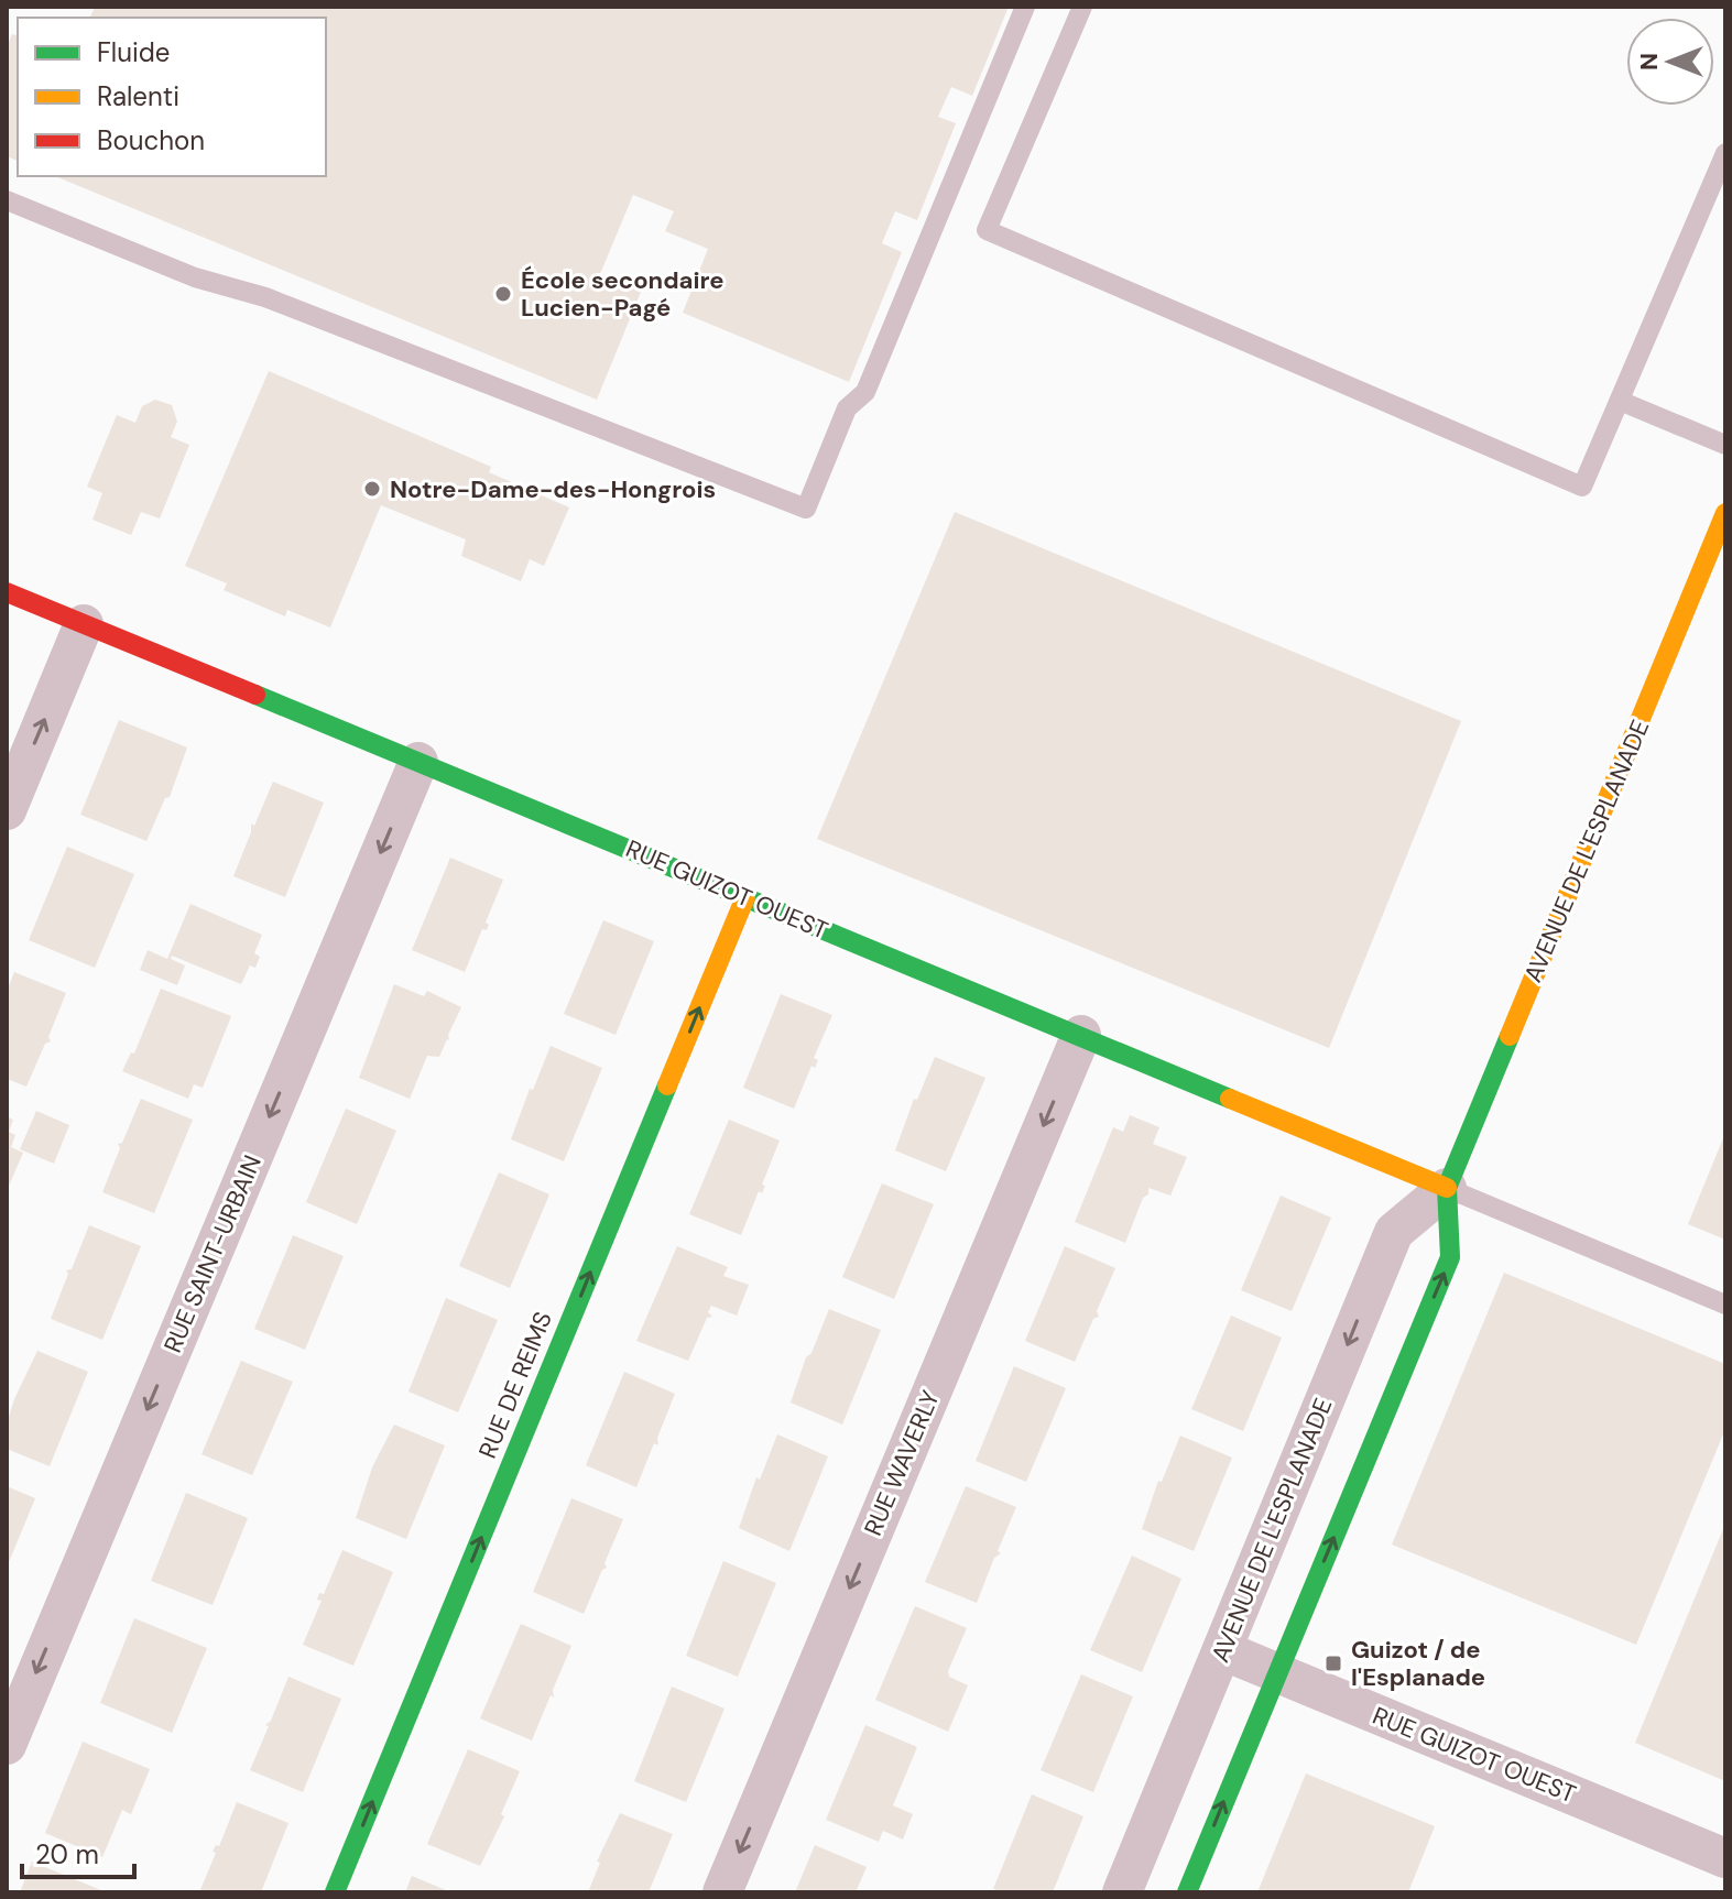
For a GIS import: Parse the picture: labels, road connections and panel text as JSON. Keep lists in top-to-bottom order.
{
  "streets": {
    "street": [
      "AVENUE DE L'ESPLANADE",
      "RUE GUIZOT OUEST",
      "RUE SAINT-URBAIN",
      "RUE DE REIMS",
      "RUE WAVERLY"
    ]
  },
  "crossings": [
    ["AVENUE DE L'ESPLANADE", "RUE GUIZOT OUEST"],
    ["RUE GUIZOT OUEST", "RUE SAINT-URBAIN"],
    ["RUE GUIZOT OUEST", "RUE DE REIMS"],
    ["RUE GUIZOT OUEST", "RUE WAVERLY"]
  ],
  "one_way": ["RUE SAINT-URBAIN", "RUE DE REIMS", "RUE WAVERLY"],
  "places": {
    "other": ["École secondaire Lucien-Pagé", "Notre-Dame-des-Hongrois"],
    "transit": ["Guizot / de l'Esplanade"]
  },
  "legend": ["Fluide", "Ralenti", "Bouchon"],
  "scale_bar": "20 m",
  "north": "left"
}
